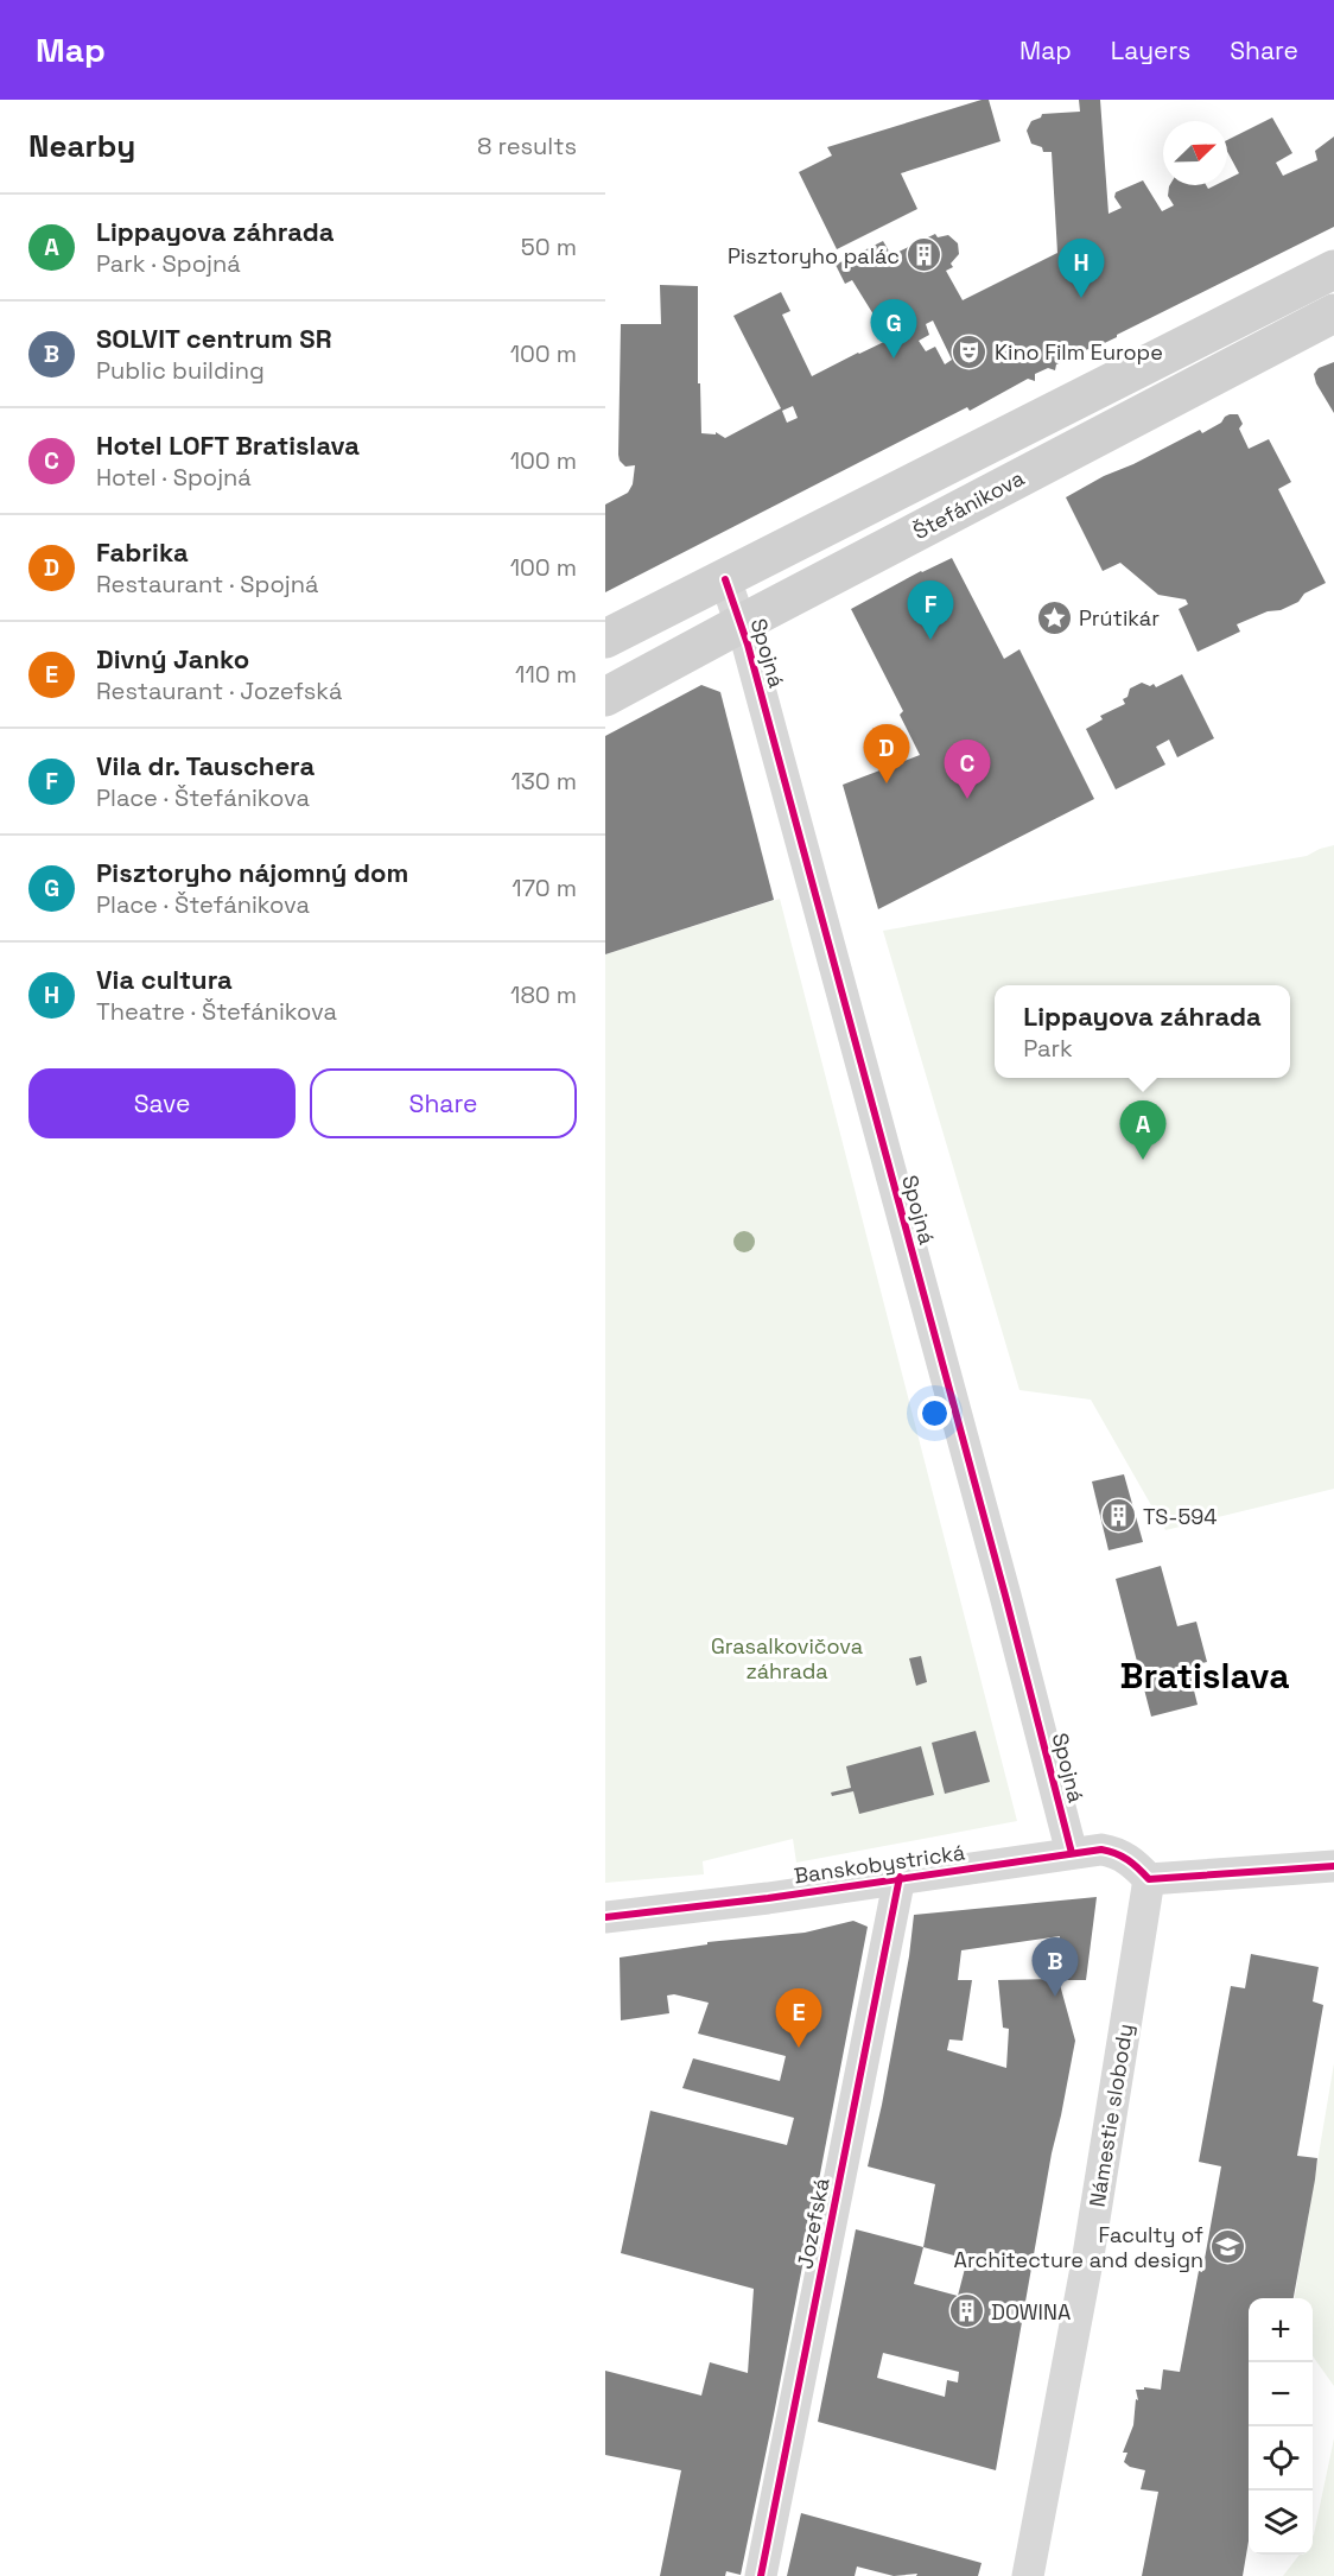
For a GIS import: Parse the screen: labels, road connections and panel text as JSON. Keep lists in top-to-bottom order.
{
  "streets": {
    "main road": ["Štefánikova"],
    "street": [
      "Spojná",
      "Banskobystrická",
      "Námestie slobody",
      "Jozefská"
    ]
  },
  "crossings": [
    ["Štefánikova", "Spojná"],
    ["Spojná", "Banskobystrická"],
    ["Banskobystrická", "Námestie slobody"],
    ["Banskobystrická", "Jozefská"]
  ],
  "districts": ["Bratislava"],
  "parks": ["Grasalkovičova záhrada"],
  "places": {
    "building": ["Pisztoryho palác", "TS-594", "DOWINA"],
    "theatre": ["Kino Film Europe"],
    "place": ["Prútikár"],
    "school or university": ["Faculty of Architecture and design"]
  },
  "north": "top right",
  "page": {
    "header": "Map",
    "nav": ["Map", "Layers", "Share"],
    "heading": ["Nearby", "8 results"],
    "list": [
      {
        "mark": "A",
        "name": "Lippayova záhrada",
        "note": "Park · Spojná",
        "value": "50 m"
      },
      {
        "mark": "B",
        "name": "SOLVIT centrum SR",
        "note": "Public building",
        "value": "100 m"
      },
      {
        "mark": "C",
        "name": "Hotel LOFT Bratislava",
        "note": "Hotel · Spojná",
        "value": "100 m"
      },
      {
        "mark": "D",
        "name": "Fabrika",
        "note": "Restaurant · Spojná",
        "value": "100 m"
      },
      {
        "mark": "E",
        "name": "Divný Janko",
        "note": "Restaurant · Jozefská",
        "value": "110 m"
      },
      {
        "mark": "F",
        "name": "Vila dr. Tauschera",
        "note": "Place · Štefánikova",
        "value": "130 m"
      },
      {
        "mark": "G",
        "name": "Pisztoryho nájomný dom",
        "note": "Place · Štefánikova",
        "value": "170 m"
      },
      {
        "mark": "H",
        "name": "Via cultura",
        "note": "Theatre · Štefánikova",
        "value": "180 m"
      }
    ],
    "pins": [
      "H",
      "G",
      "F",
      "D",
      "C",
      "A",
      "B",
      "E"
    ],
    "popup": ["Lippayova záhrada", "Park"],
    "buttons": ["Save", "Share"],
    "map_buttons": ["+", "−"]
  }
}
